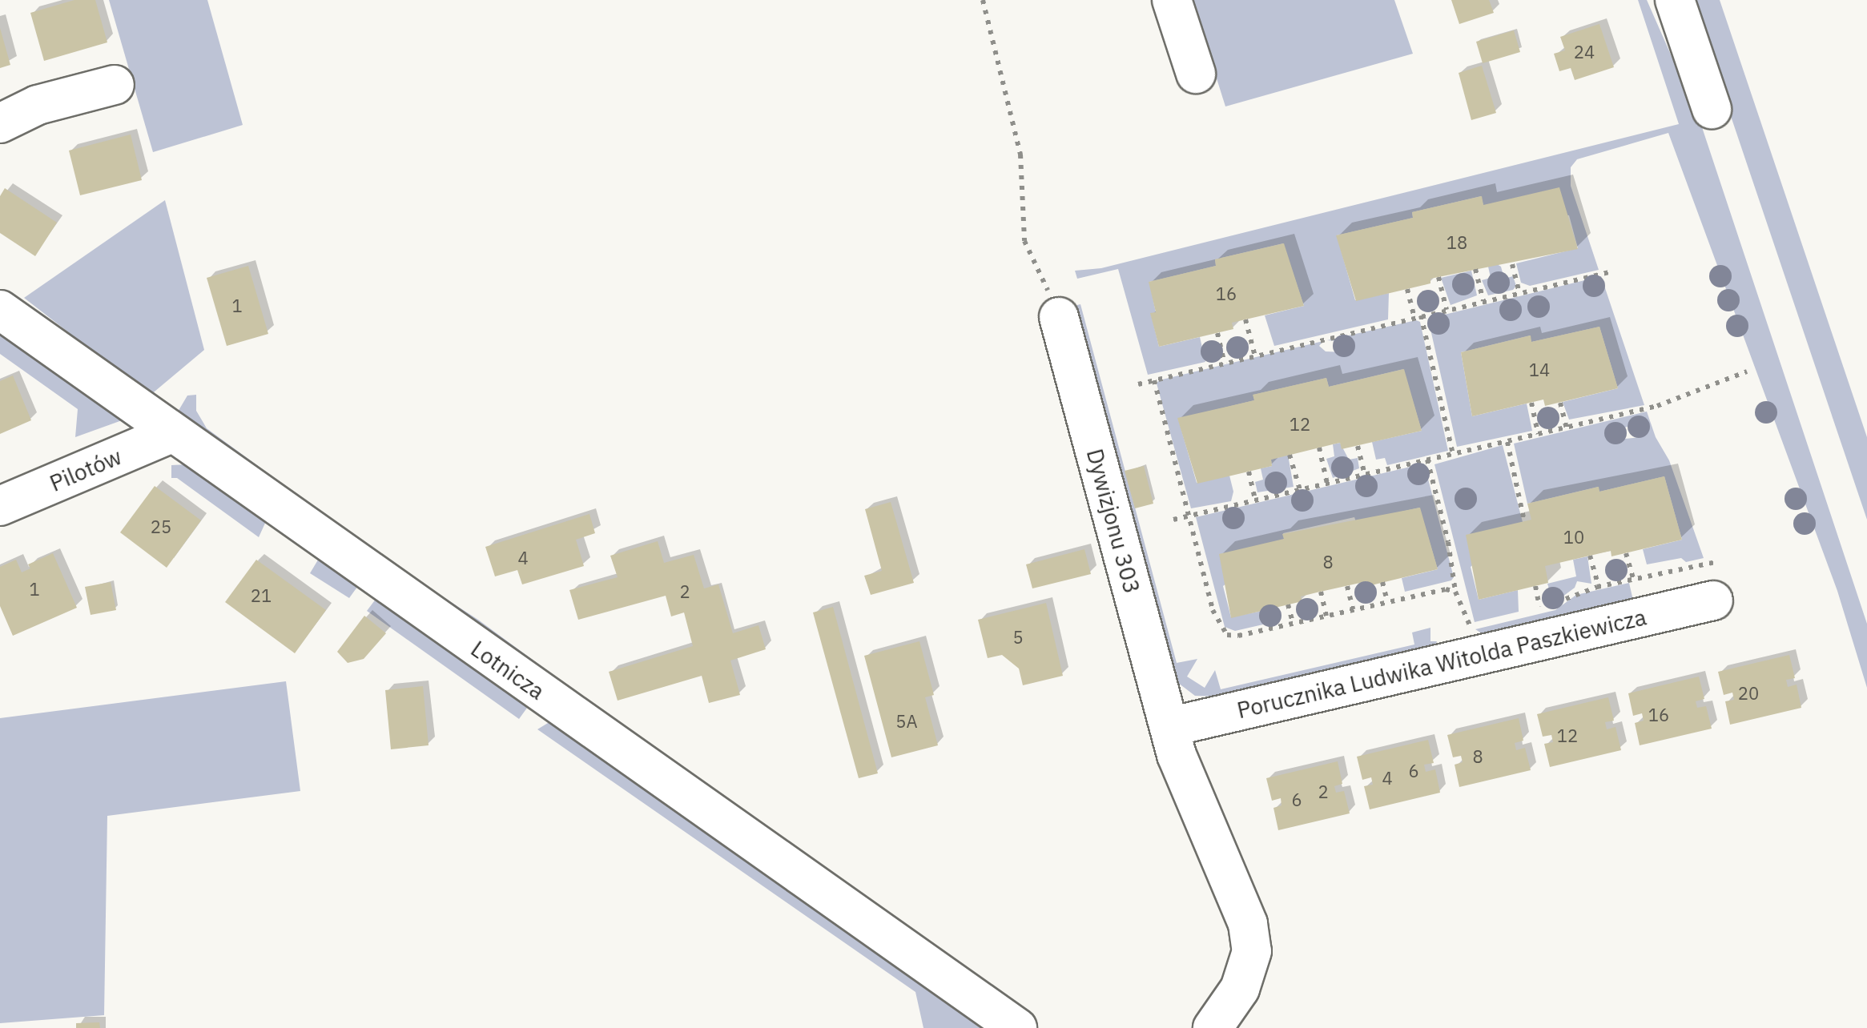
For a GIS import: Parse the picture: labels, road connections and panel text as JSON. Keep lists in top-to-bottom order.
{
  "streets": {
    "street": [
      "Pilotów",
      "Dywizjonu 303",
      "Porucznika Ludwika Witolda Paszkiewicza",
      "Lotnicza"
    ]
  },
  "crossings": [
    ["Pilotów", "Lotnicza"],
    ["Dywizjonu 303", "Porucznika Ludwika Witolda Paszkiewicza"]
  ],
  "house_numbers": [
    "24",
    "18",
    "16",
    "1",
    "14",
    "12",
    "25",
    "10",
    "4",
    "8",
    "1",
    "2",
    "21",
    "5",
    "20",
    "16",
    "5A",
    "12",
    "8",
    "6",
    "4",
    "2",
    "6"
  ]
}
